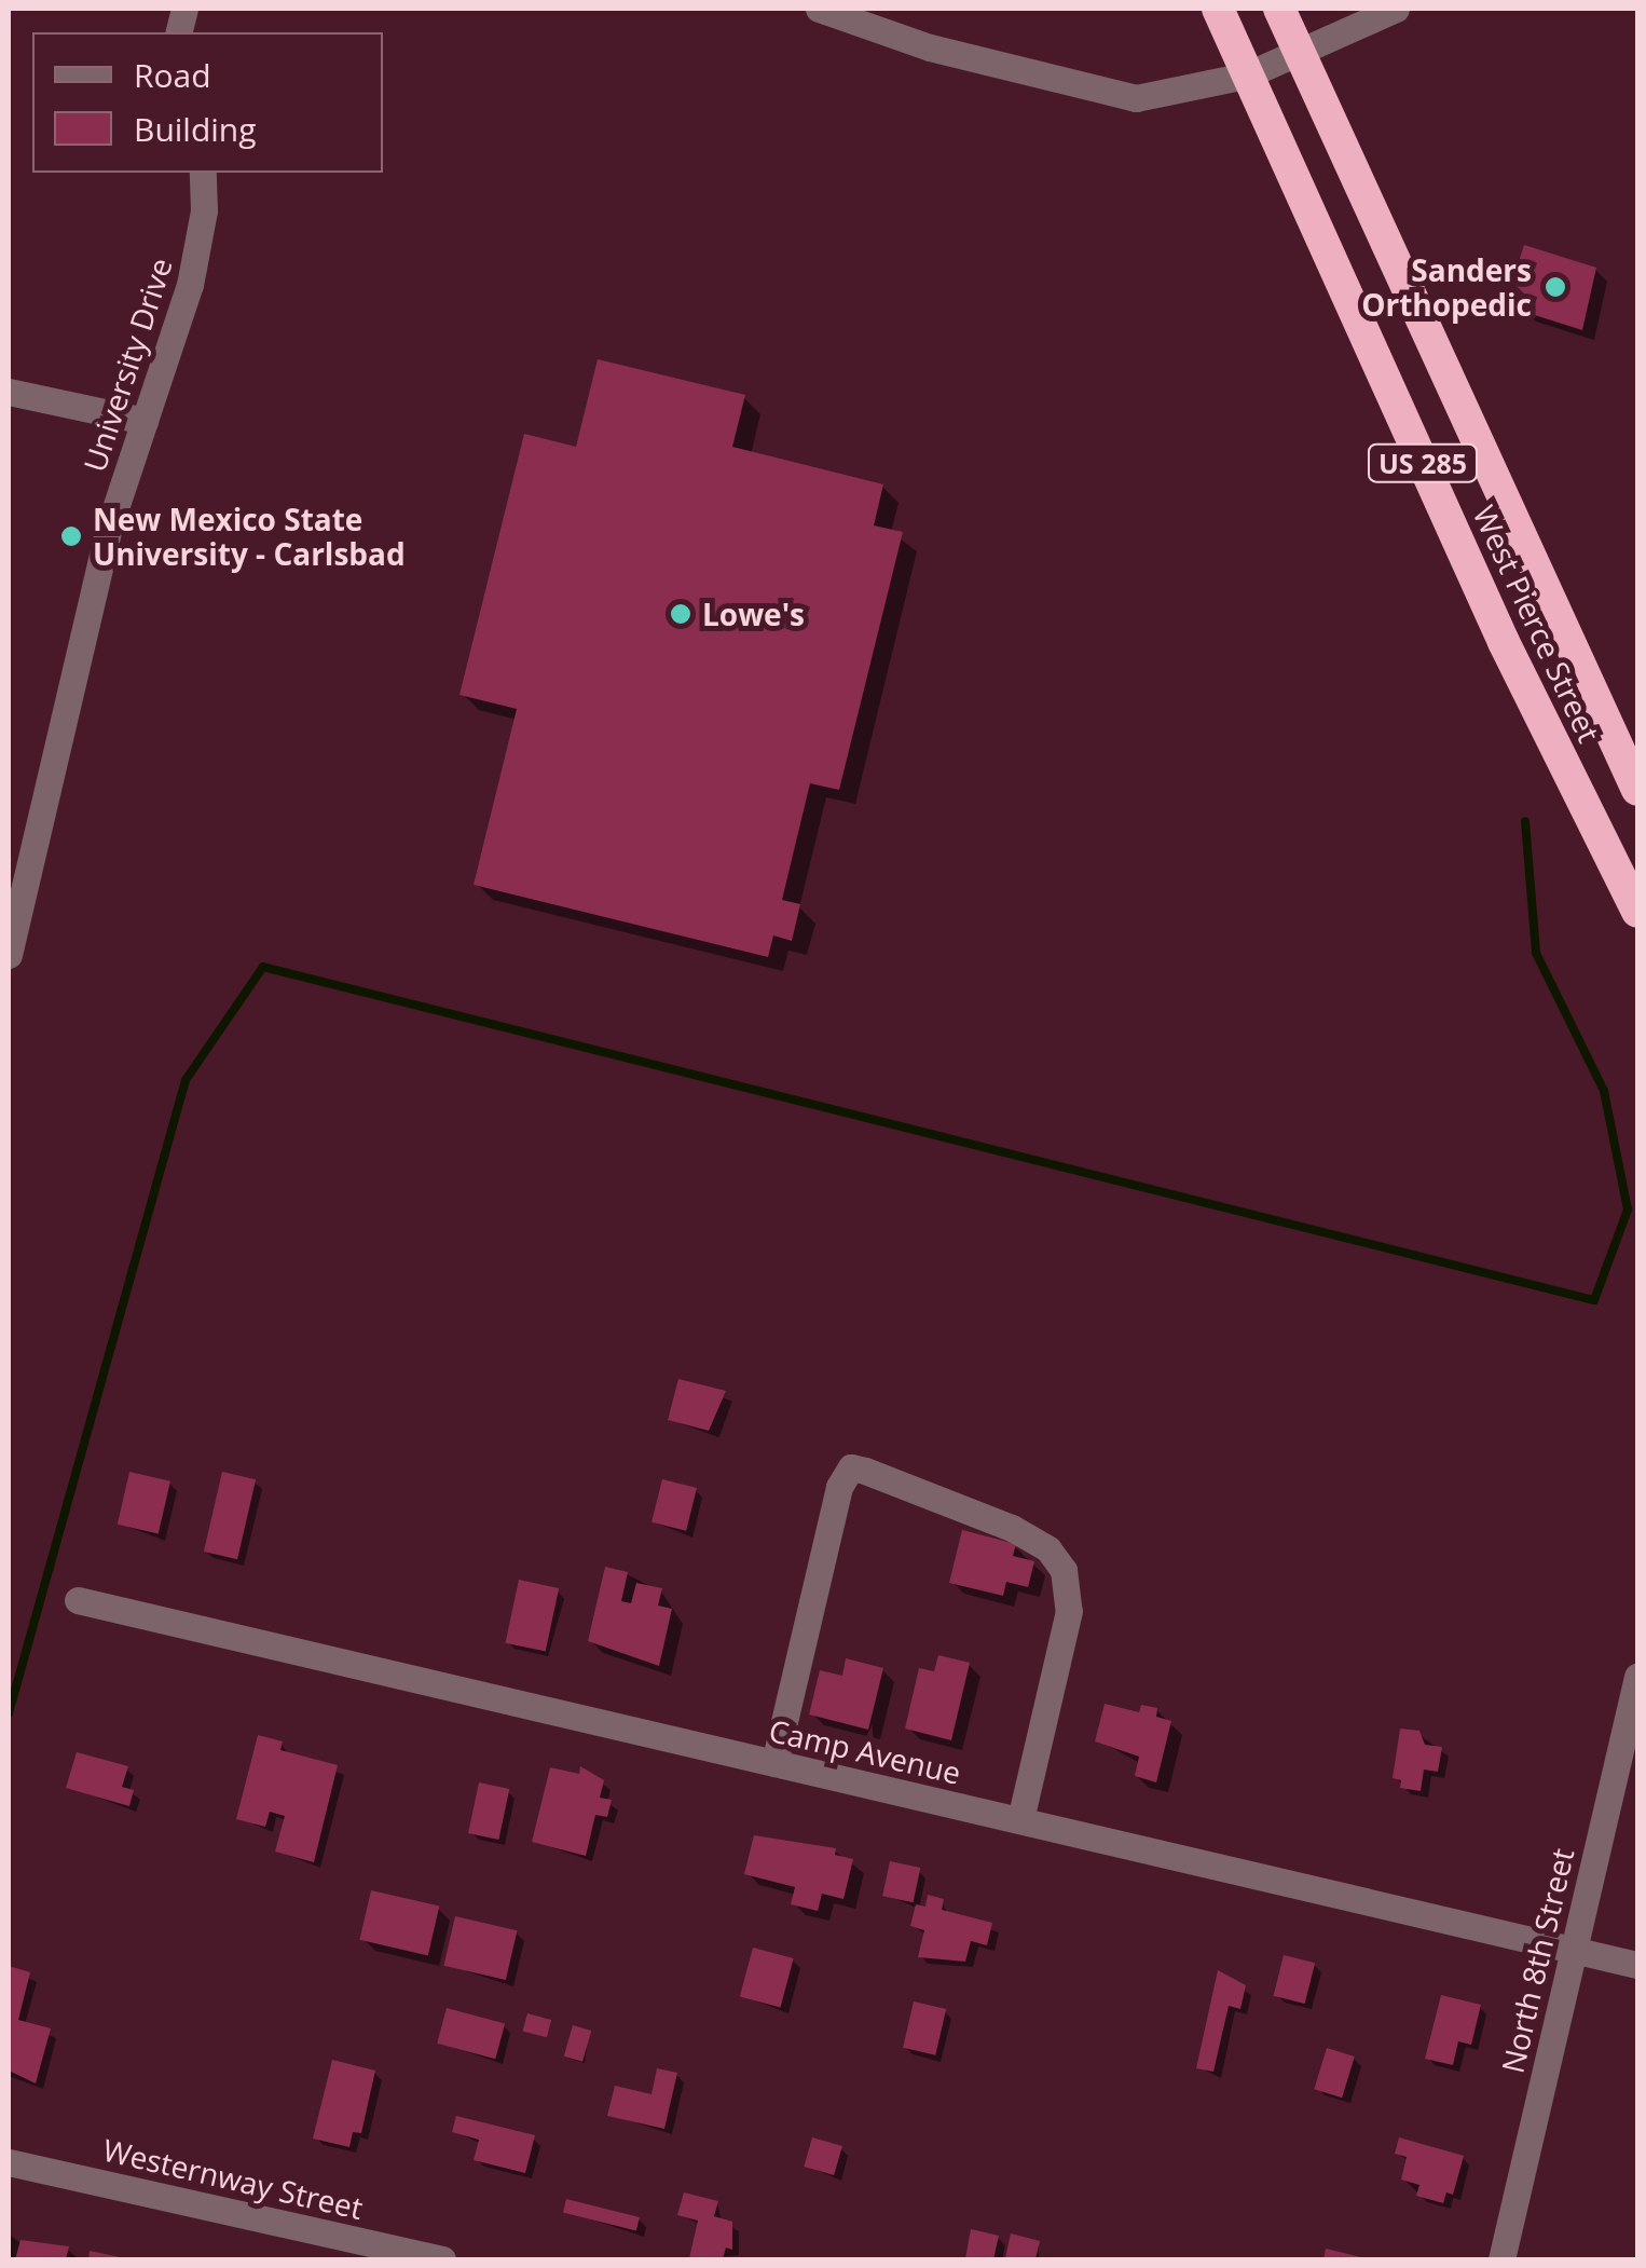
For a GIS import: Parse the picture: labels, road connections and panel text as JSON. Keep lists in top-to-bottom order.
{
  "streets": {
    "highway": ["US 285", "West Pierce Street"],
    "street": [
      "University Drive",
      "Camp Avenue",
      "North 8th Street",
      "Westernway Street"
    ]
  },
  "crossings": [
    ["Camp Avenue", "North 8th Street"]
  ],
  "places": ["Sanders Orthopedic", "New Mexico State University - Carlsbad", "Lowe's"],
  "legend": ["Road", "Building"]
}
